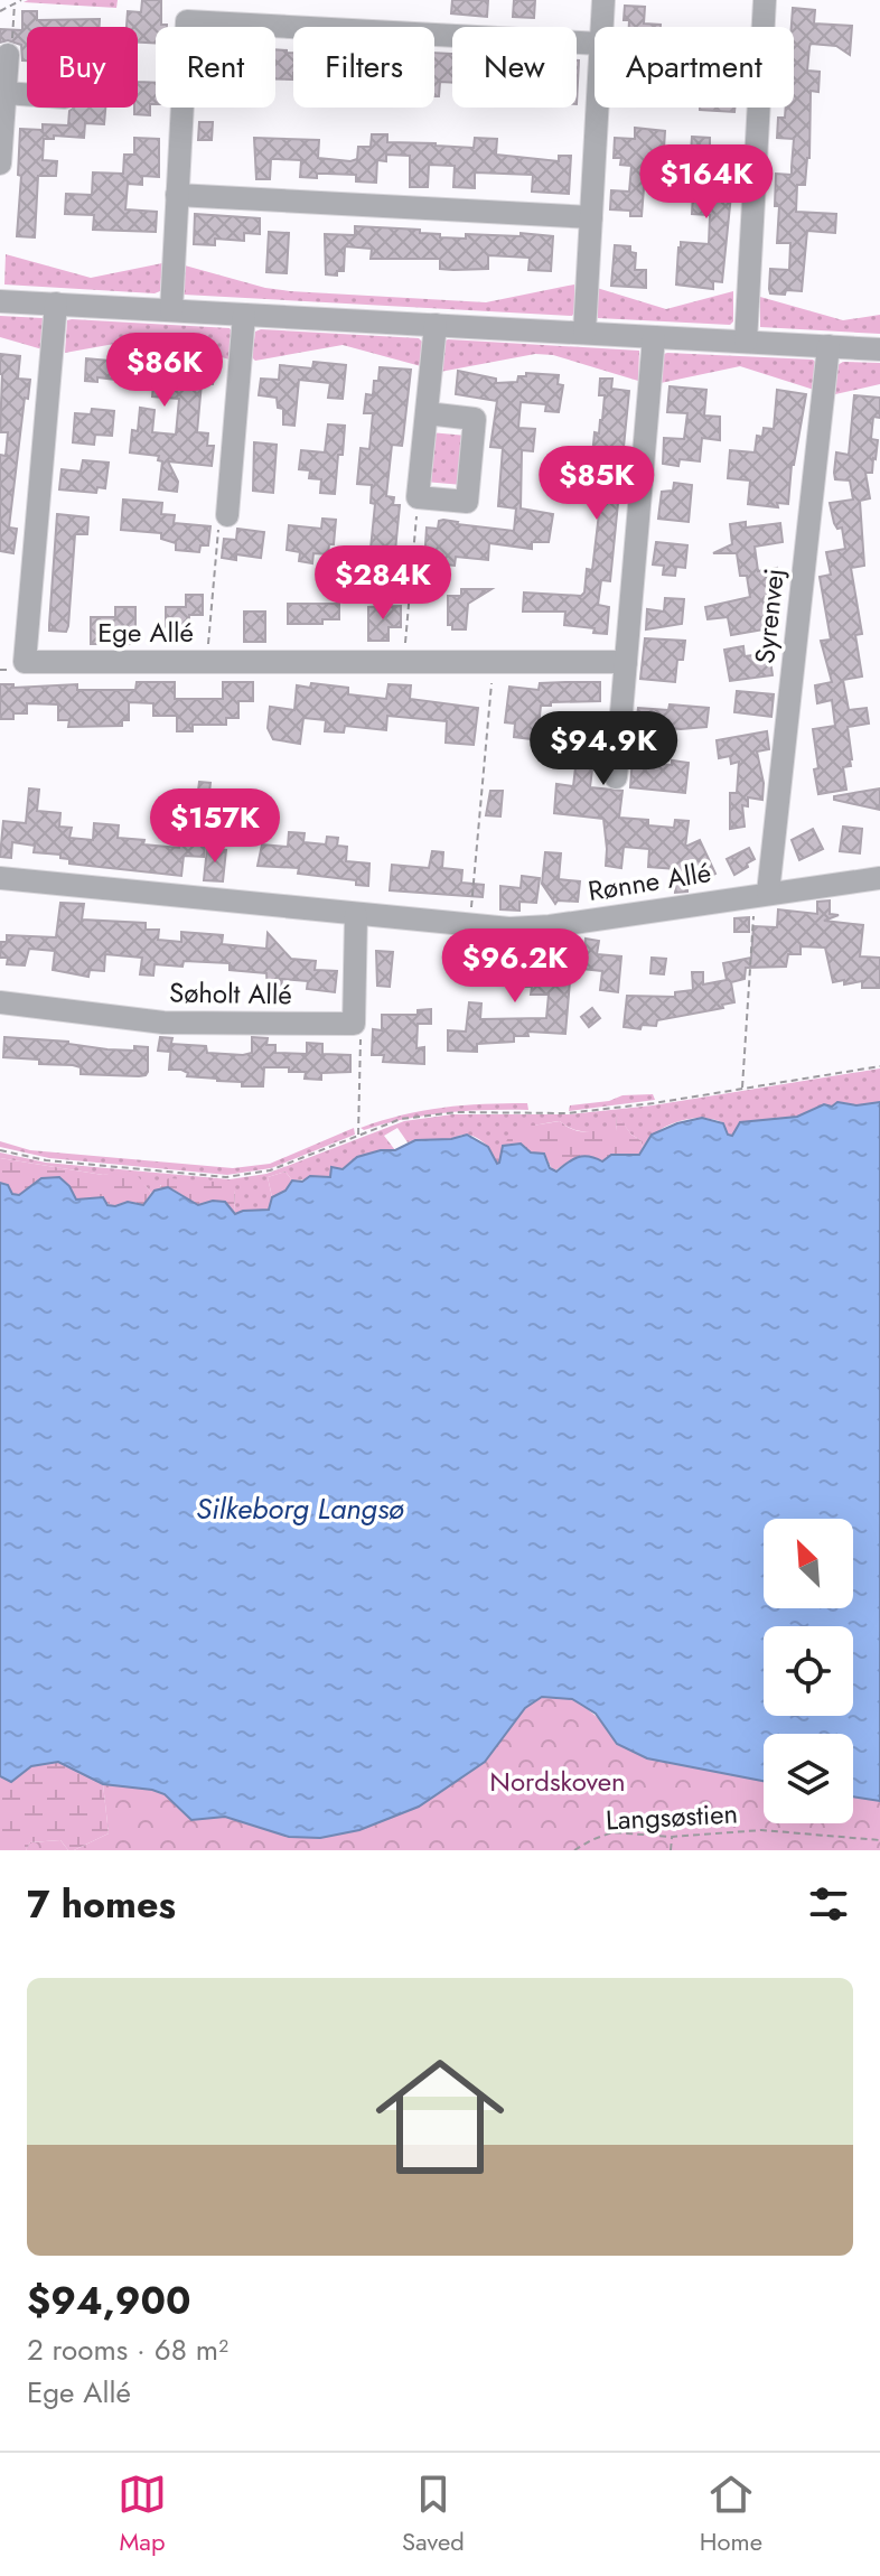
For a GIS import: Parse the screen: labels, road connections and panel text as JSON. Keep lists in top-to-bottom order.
{
  "streets": {
    "street": [
      "Syrenvej",
      "Ege Allé",
      "Rønne Allé",
      "Søholt Allé"
    ],
    "path": ["Langsøstien"]
  },
  "crossings": [
    ["Syrenvej", "Rønne Allé"]
  ],
  "water": ["Silkeborg Langsø"],
  "parks": ["Nordskoven"],
  "north": "top left",
  "page": {
    "chip": [
      "Buy",
      "Rent",
      "Filters",
      "New",
      "Apartment"
    ],
    "price": [
      "$164K",
      "$86K",
      "$85K",
      "$284K",
      "$94.9K",
      "$157K",
      "$96.2K"
    ],
    "heading": "7 homes",
    "list": [
      {
        "name": "$94,900",
        "note": "2 rooms · 68 m² · Ege Allé"
      }
    ],
    "tabs": ["Map", "Saved", "Home"]
  }
}
